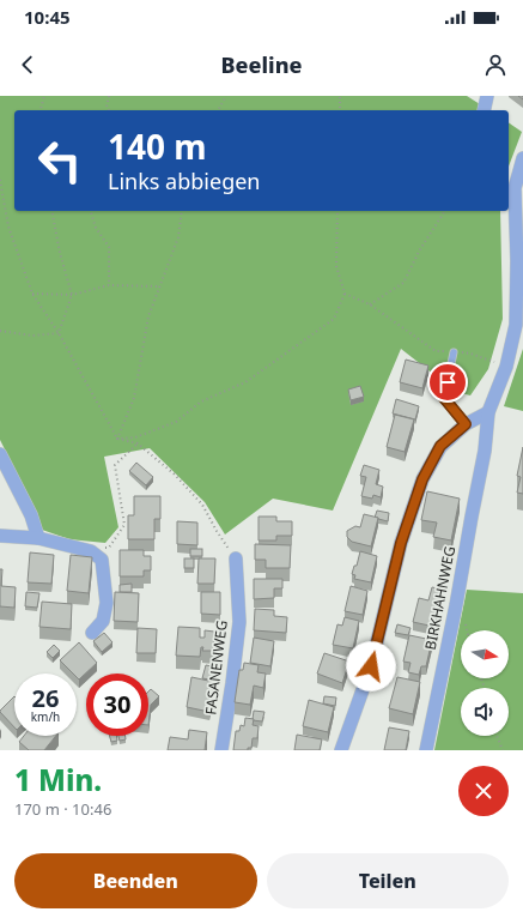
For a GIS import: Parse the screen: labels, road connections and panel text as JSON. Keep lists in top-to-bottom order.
{
  "streets": {
    "street": ["BIRKHAHNWEG", "FASANENWEG"]
  },
  "north": "right",
  "page": {
    "status": "10:45",
    "header": "Beeline",
    "turn": ["140 m", "Links abbiegen"],
    "speed": "26 km/h",
    "limit": "30",
    "heading": ["1 Min.", "170 m · 10:46"],
    "buttons": ["Beenden", "Teilen"]
  }
}
